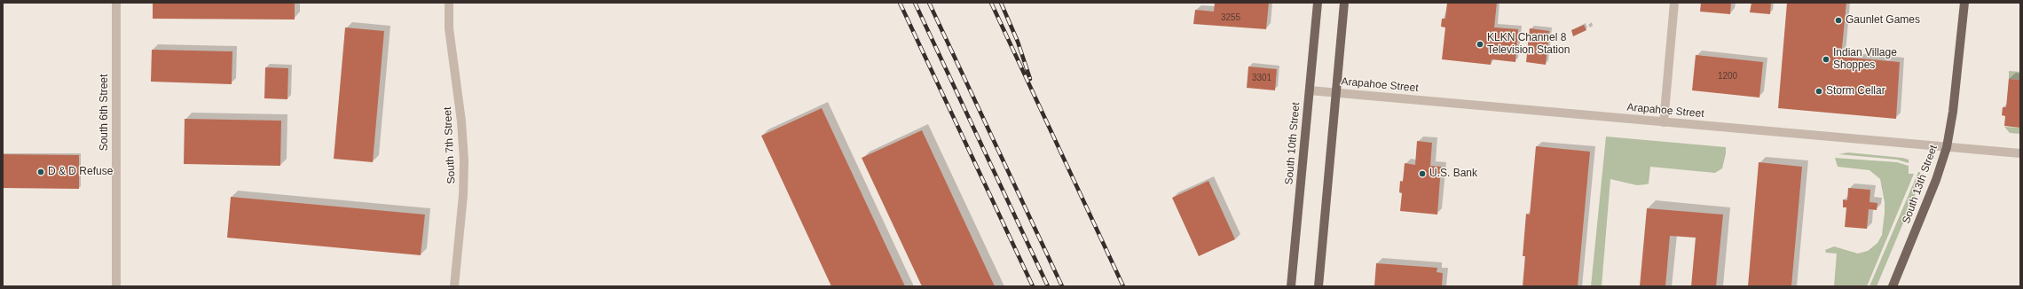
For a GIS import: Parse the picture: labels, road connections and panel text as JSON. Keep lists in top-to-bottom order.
{
  "streets": {
    "main road": ["South 10th Street", "South 13th Street"],
    "street": ["Arapahoe Street", "South 6th Street", "South 7th Street"]
  },
  "crossings": [
    ["Arapahoe Street", "South 10th Street"],
    ["Arapahoe Street", "South 13th Street"]
  ],
  "places": [
    "Gaunlet Games",
    "KLKN Channel 8 Television Station",
    "Indian Village Shoppes",
    "Storm Cellar",
    "D & D Refuse",
    "U.S. Bank"
  ],
  "house_numbers": ["3255", "1200", "3301"]
}
